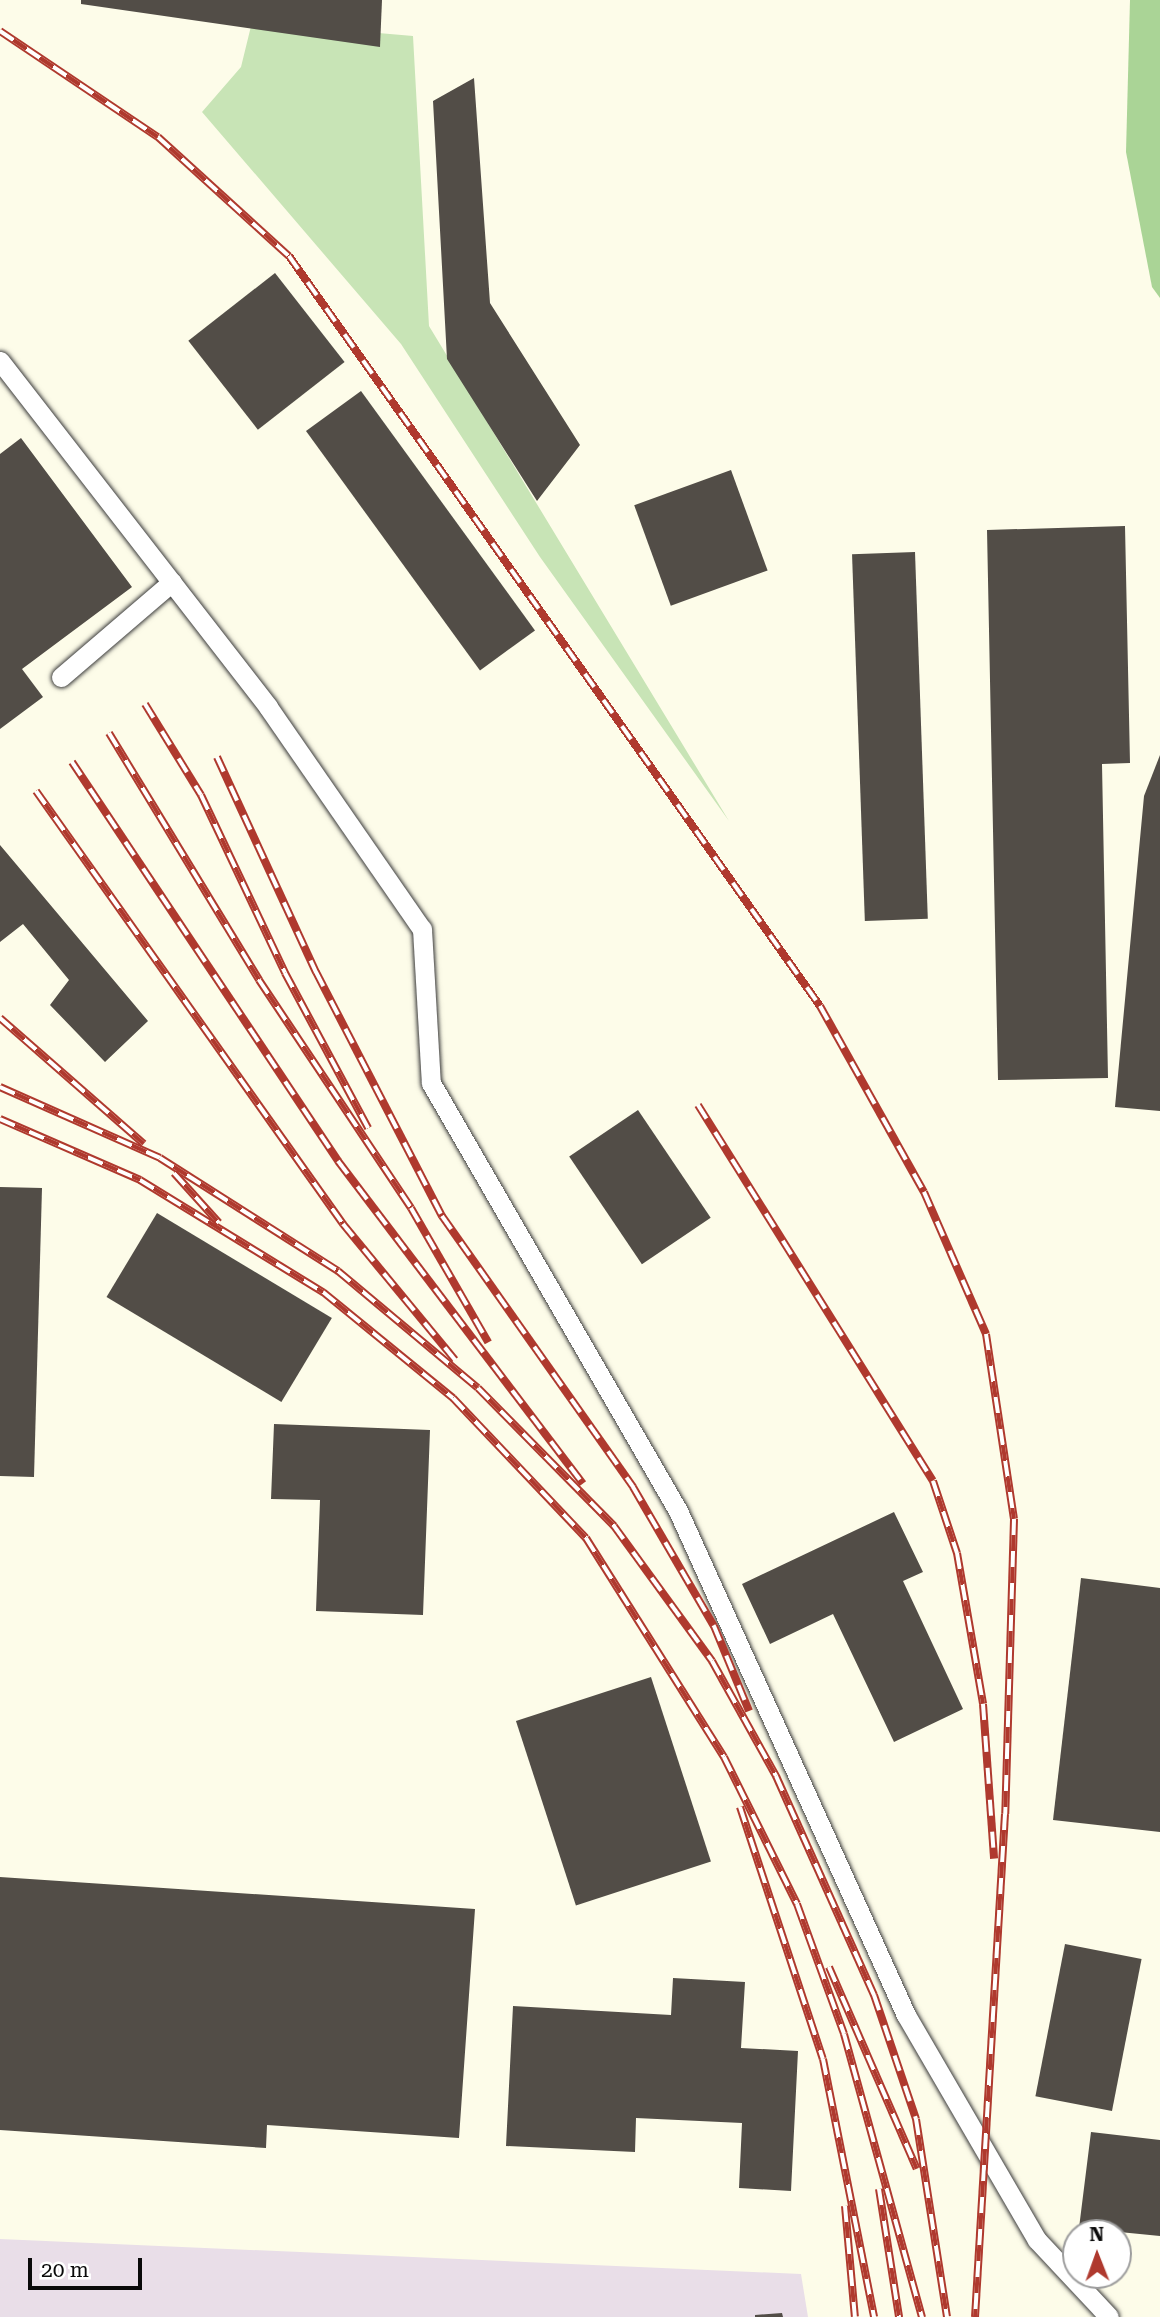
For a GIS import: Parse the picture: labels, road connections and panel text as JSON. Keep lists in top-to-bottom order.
{
  "scale_bar": "20 m",
  "north": "top"
}
